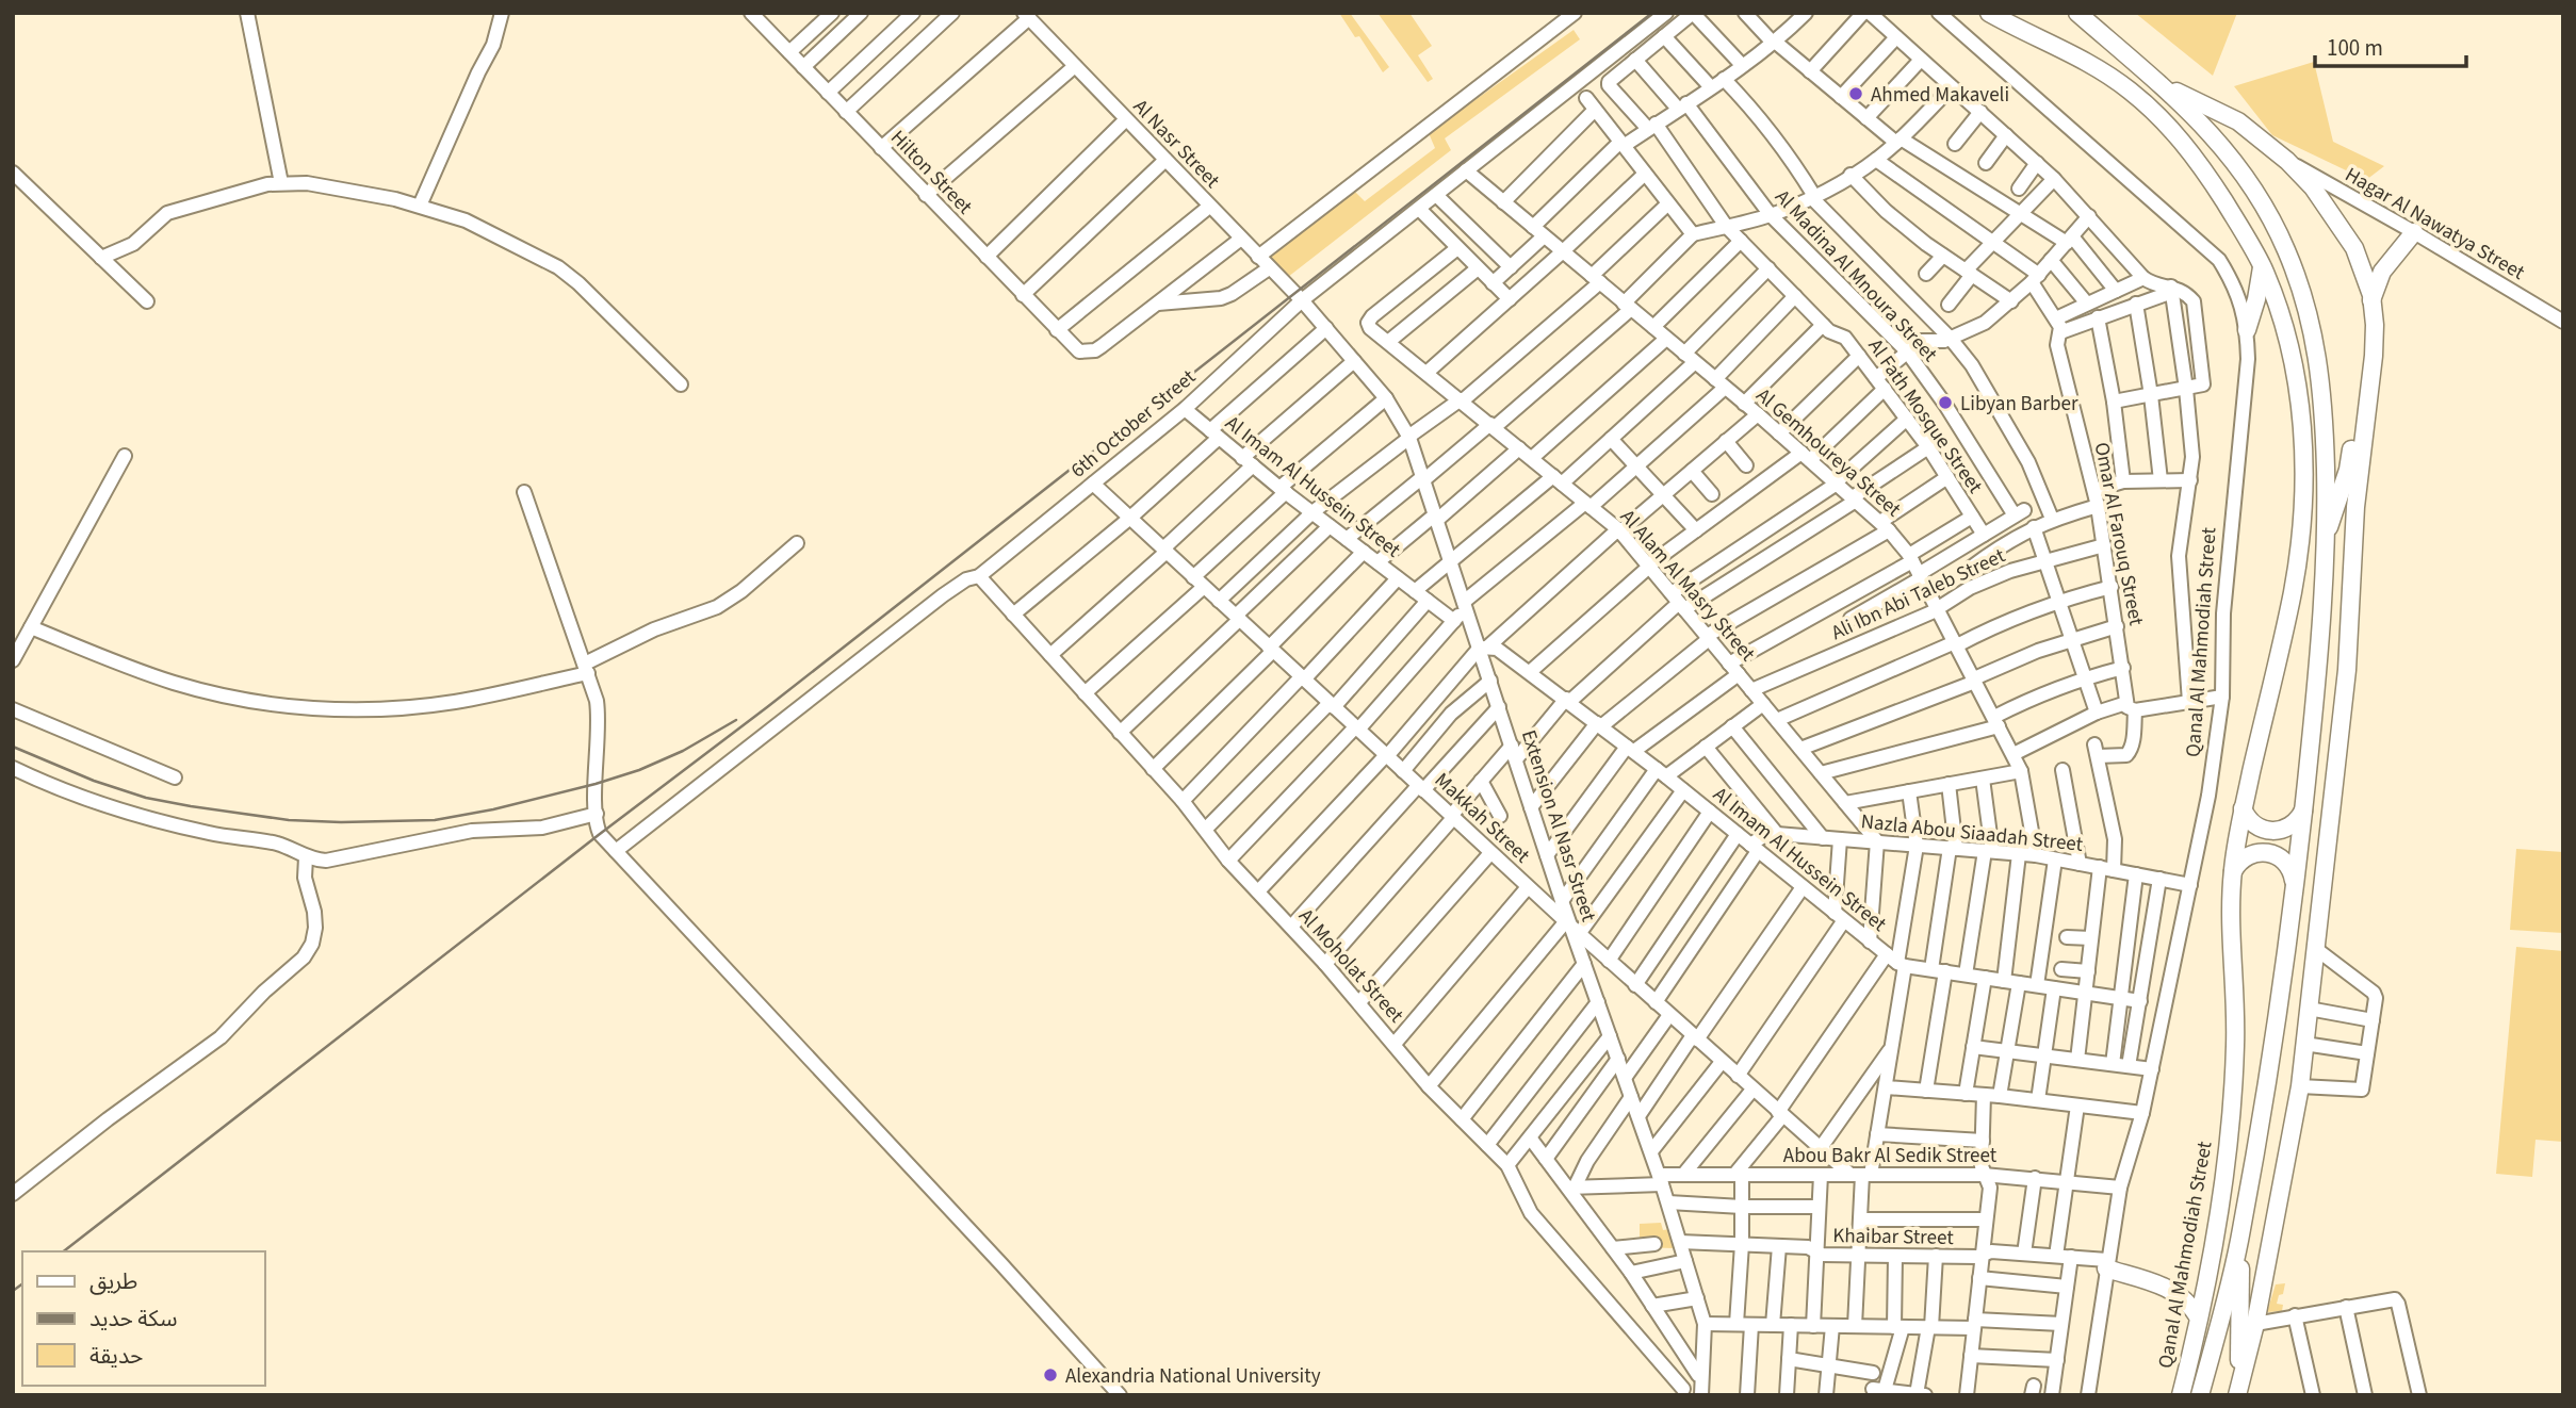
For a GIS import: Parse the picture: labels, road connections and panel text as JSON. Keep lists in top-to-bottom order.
{
  "streets": {
    "main road": ["Qanal Al Mahmodiah Street"],
    "street": [
      "Al Nasr Street",
      "Hilton Street",
      "Hagar Al Nawatya Street",
      "Al Madina Al Mnoura Street",
      "Al Fath Mosque Street",
      "6th October Street",
      "Al Gemhoureya Street",
      "Al Imam Al Hussein Street",
      "Omar Al Farouq Street",
      "Al Alam Al Masry Street",
      "Ali Ibn Abi Taleb Street",
      "Makkah Street",
      "Extension Al Nasr Street",
      "Nazla Abou Siaadah Street",
      "Al Moholat Street",
      "Abou Bakr Al Sedik Street",
      "Khaibar Street"
    ]
  },
  "crossings": [
    ["Al Nasr Street", "6th October Street"],
    ["Al Nasr Street", "Extension Al Nasr Street"],
    ["Al Madina Al Mnoura Street", "Al Fath Mosque Street"],
    ["6th October Street", "Al Gemhoureya Street"],
    ["6th October Street", "Al Imam Al Hussein Street"],
    ["6th October Street", "Makkah Street"],
    ["6th October Street", "Extension Al Nasr Street"],
    ["6th October Street", "Al Moholat Street"],
    ["Al Gemhoureya Street", "Ali Ibn Abi Taleb Street"],
    ["Al Gemhoureya Street", "Nazla Abou Siaadah Street"],
    ["Al Imam Al Hussein Street", "Extension Al Nasr Street"],
    ["Al Imam Al Hussein Street", "Nazla Abou Siaadah Street"],
    ["Omar Al Farouq Street", "Ali Ibn Abi Taleb Street"],
    ["Omar Al Farouq Street", "Nazla Abou Siaadah Street"],
    ["Al Alam Al Masry Street", "Ali Ibn Abi Taleb Street"],
    ["Al Alam Al Masry Street", "Nazla Abou Siaadah Street"],
    ["Qanal Al Mahmodiah Street", "Nazla Abou Siaadah Street"],
    ["Qanal Al Mahmodiah Street", "Abou Bakr Al Sedik Street"],
    ["Qanal Al Mahmodiah Street", "Khaibar Street"],
    ["Makkah Street", "Extension Al Nasr Street"],
    ["Makkah Street", "Abou Bakr Al Sedik Street"],
    ["Extension Al Nasr Street", "Abou Bakr Al Sedik Street"],
    ["Extension Al Nasr Street", "Khaibar Street"]
  ],
  "places": ["Ahmed Makaveli", "Libyan Barber", "Alexandria National University"],
  "legend": ["طريق", "سكة حديد", "حديقة"],
  "scale_bar": "100 m"
}
